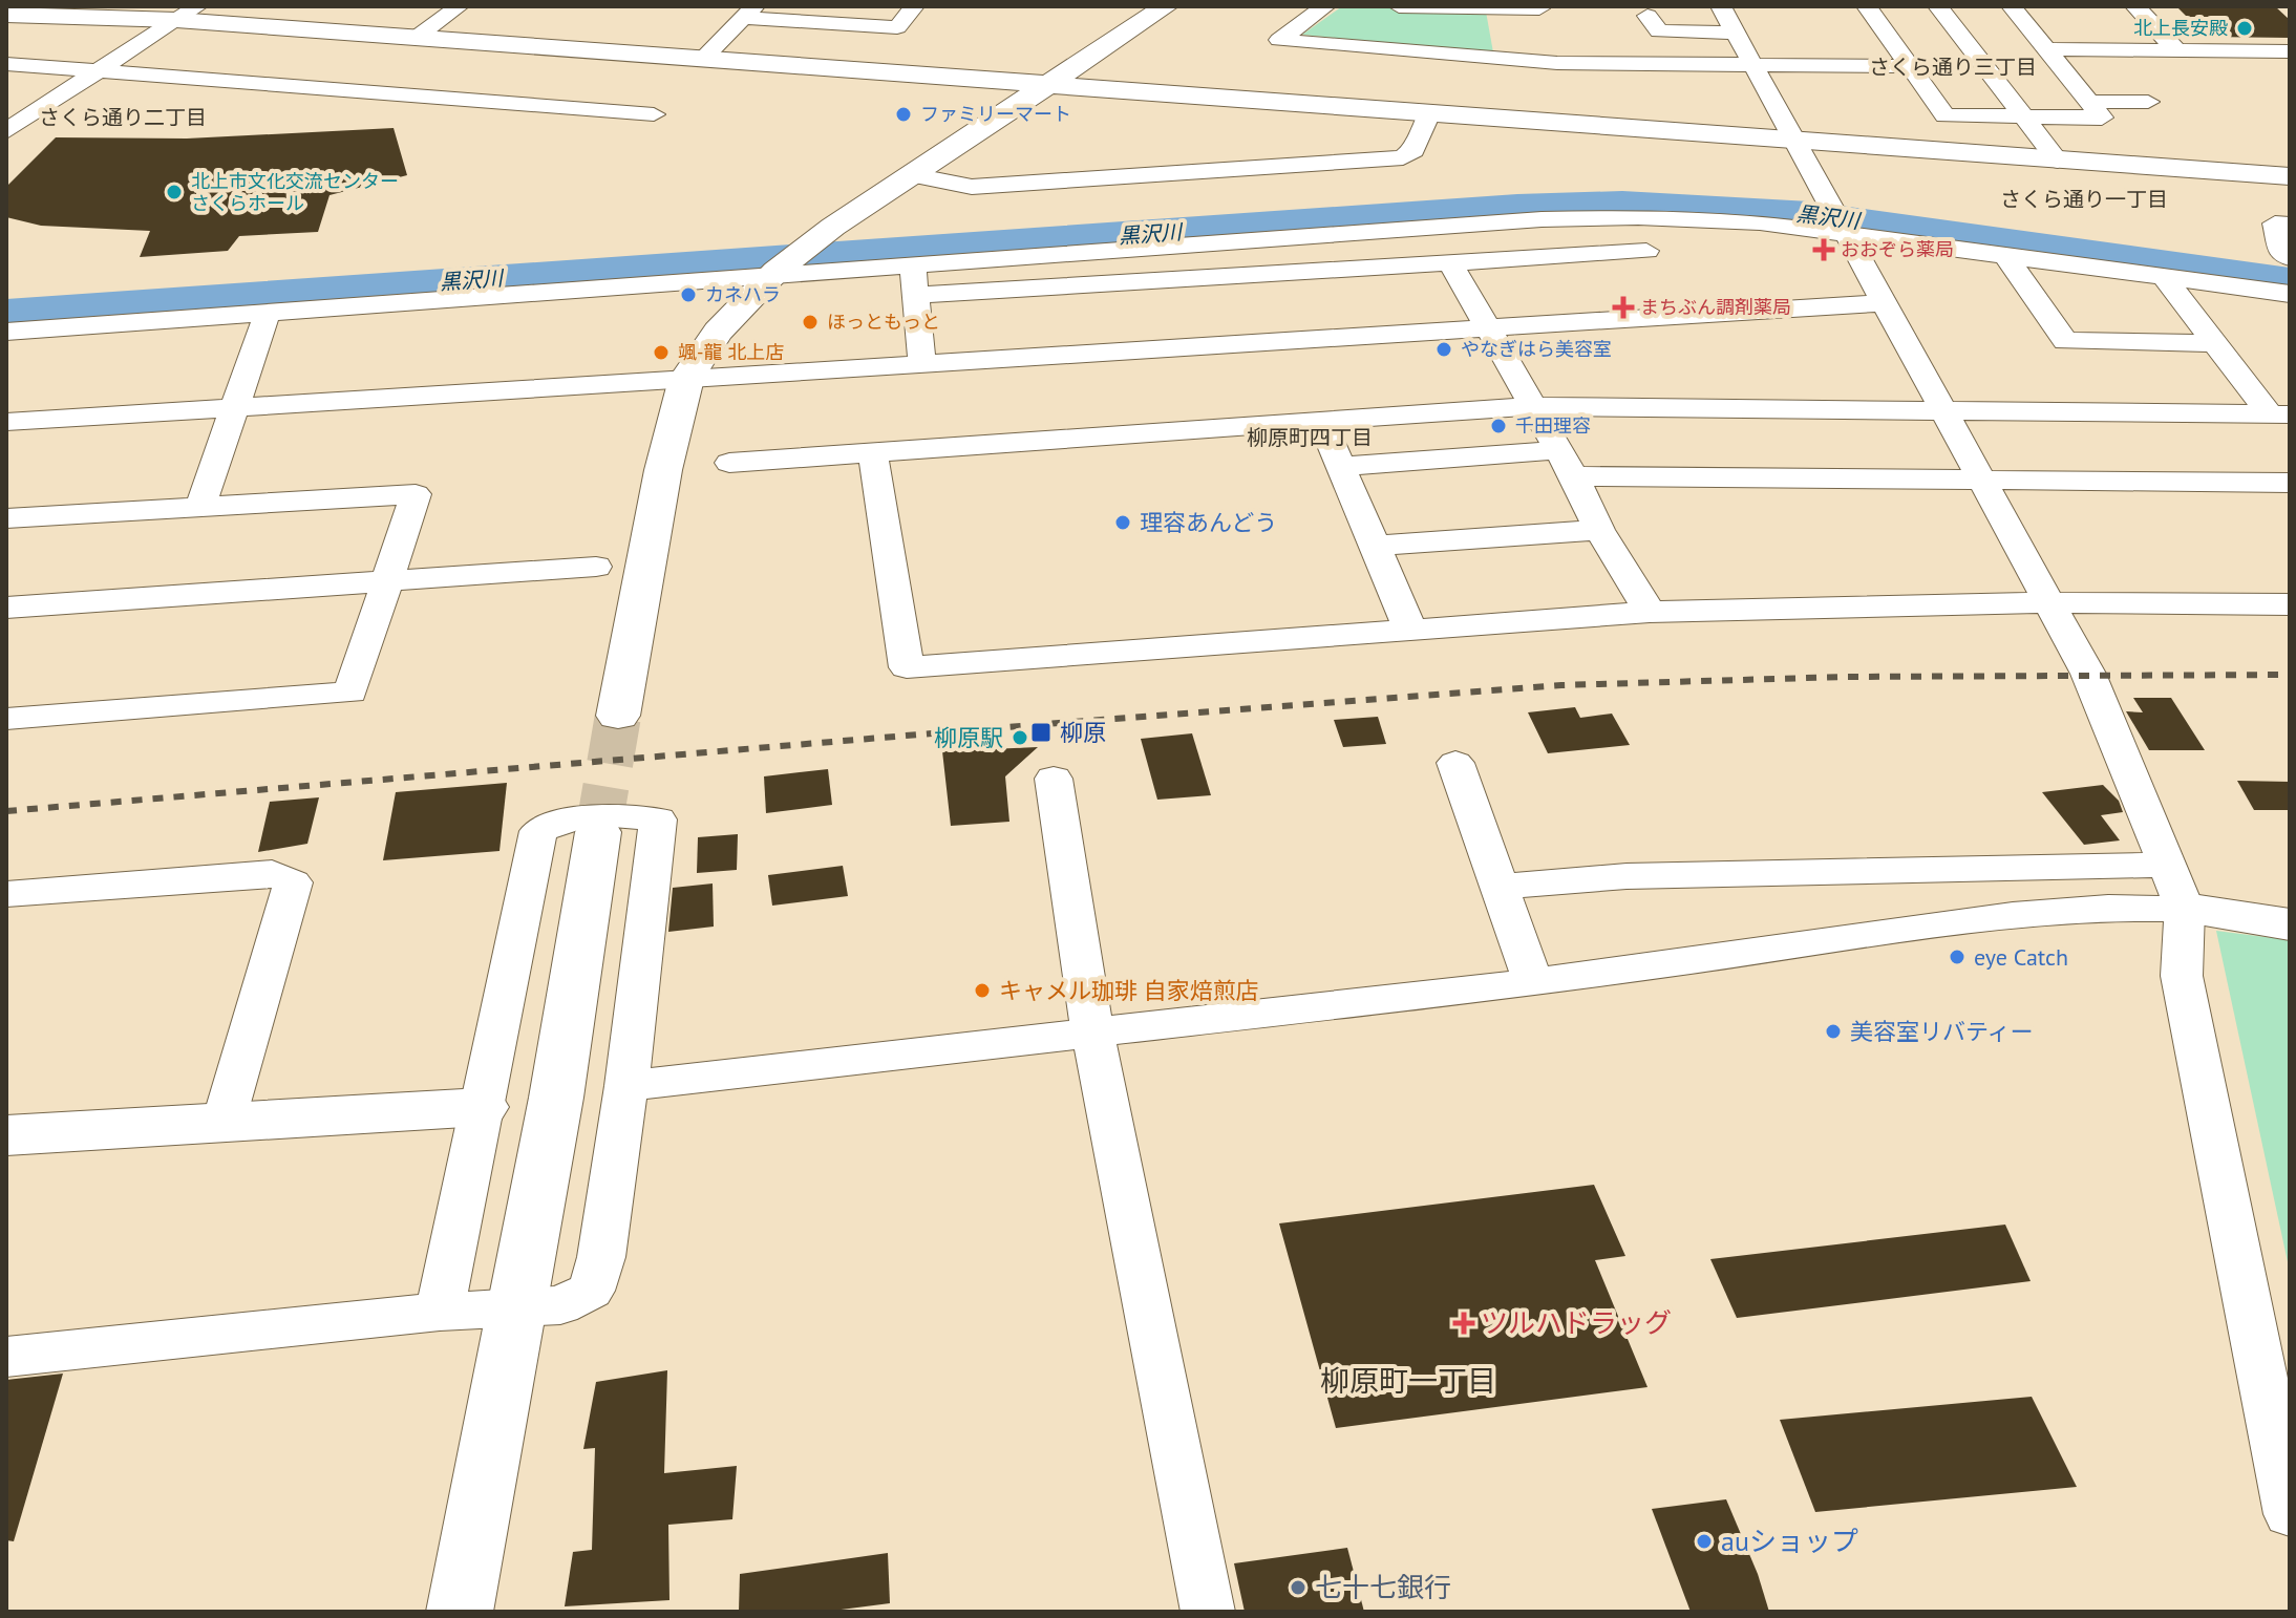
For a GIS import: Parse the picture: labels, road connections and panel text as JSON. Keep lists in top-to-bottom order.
{
  "districts": [
    "さくら通り三丁目",
    "さくら通り二丁目",
    "さくら通り一丁目",
    "柳原町四丁目",
    "柳原町一丁目"
  ],
  "water": ["黒沢川"],
  "places": {
    "other": [
      "北上長安殿",
      "ファミリーマート",
      "北上市文化交流センター さくらホール",
      "カネハラ",
      "ほっともっと",
      "やなぎはら美容室",
      "颯-龍 北上店",
      "千田理容",
      "理容あんどう",
      "柳原駅",
      "eye Catch",
      "キャメル珈琲 自家焙煎店",
      "美容室リバティー",
      "auショップ",
      "七十七銀行"
    ],
    "health": ["おおぞら薬局", "まちぶん調剤薬局", "ツルハドラッグ"],
    "transit": ["柳原"]
  }
}
